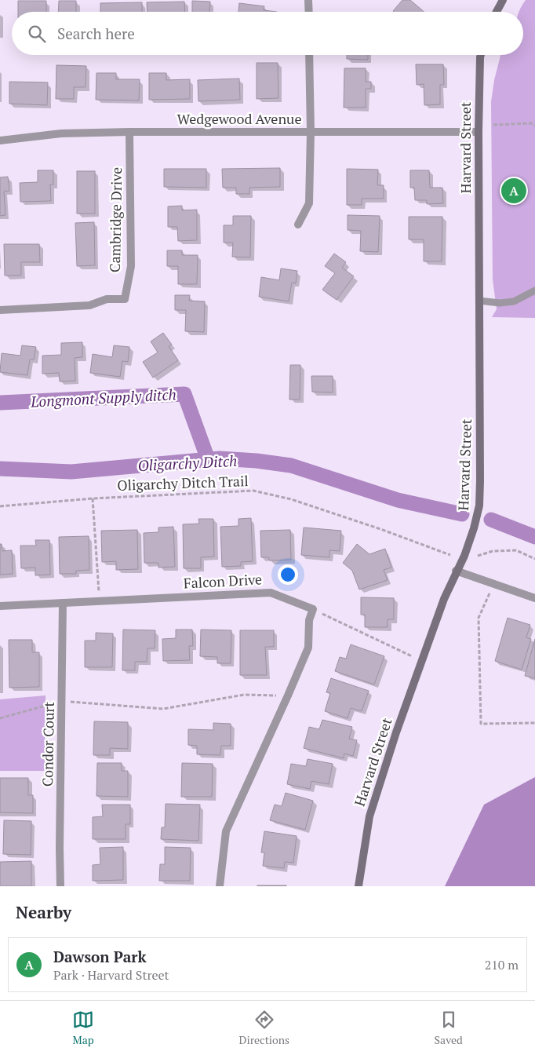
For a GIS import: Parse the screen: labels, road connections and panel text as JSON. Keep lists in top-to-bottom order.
{
  "streets": {
    "street": [
      "Wedgewood Avenue",
      "Harvard Street",
      "Cambridge Drive",
      "Falcon Drive",
      "Condor Court"
    ],
    "path": ["Oligarchy Ditch Trail"]
  },
  "crossings": [
    ["Wedgewood Avenue", "Harvard Street"],
    ["Wedgewood Avenue", "Cambridge Drive"],
    ["Falcon Drive", "Condor Court"]
  ],
  "water": ["Longmont Supply ditch", "Oligarchy Ditch"],
  "page": {
    "search": "Search here",
    "pins": "A",
    "heading": "Nearby",
    "list": [
      {
        "mark": "A",
        "name": "Dawson Park",
        "note": "Park · Harvard Street",
        "value": "210 m"
      }
    ],
    "nav": ["Map", "Directions", "Saved"]
  }
}
